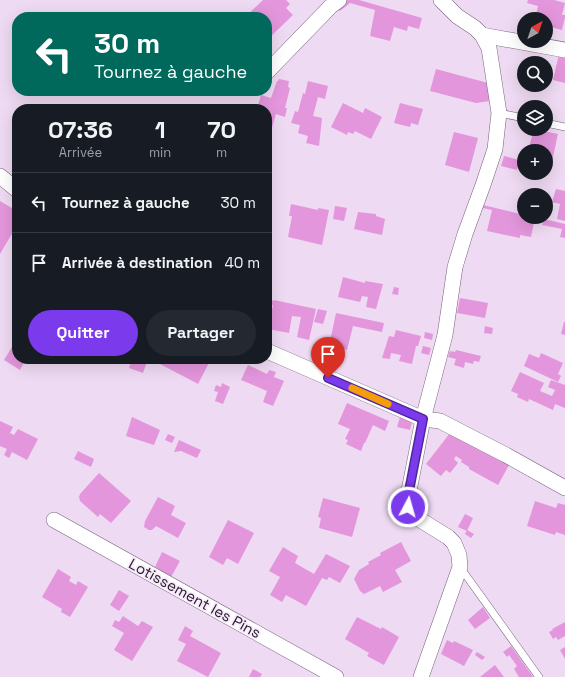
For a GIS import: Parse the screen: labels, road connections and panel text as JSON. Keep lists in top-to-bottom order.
{
  "streets": {
    "street": ["Lotissement les Pins"]
  },
  "north": "top right",
  "page": {
    "map_buttons": ["+", "−"],
    "turn": ["30 m", "Tournez à gauche"],
    "eta": [
      "07:36",
      "Arrivée",
      "1",
      "min",
      "70",
      "m"
    ],
    "list": [
      {
        "name": "Tournez à gauche",
        "value": "30 m"
      },
      {
        "name": "Arrivée à destination",
        "value": "40 m"
      }
    ],
    "buttons": ["Quitter", "Partager"]
  }
}
